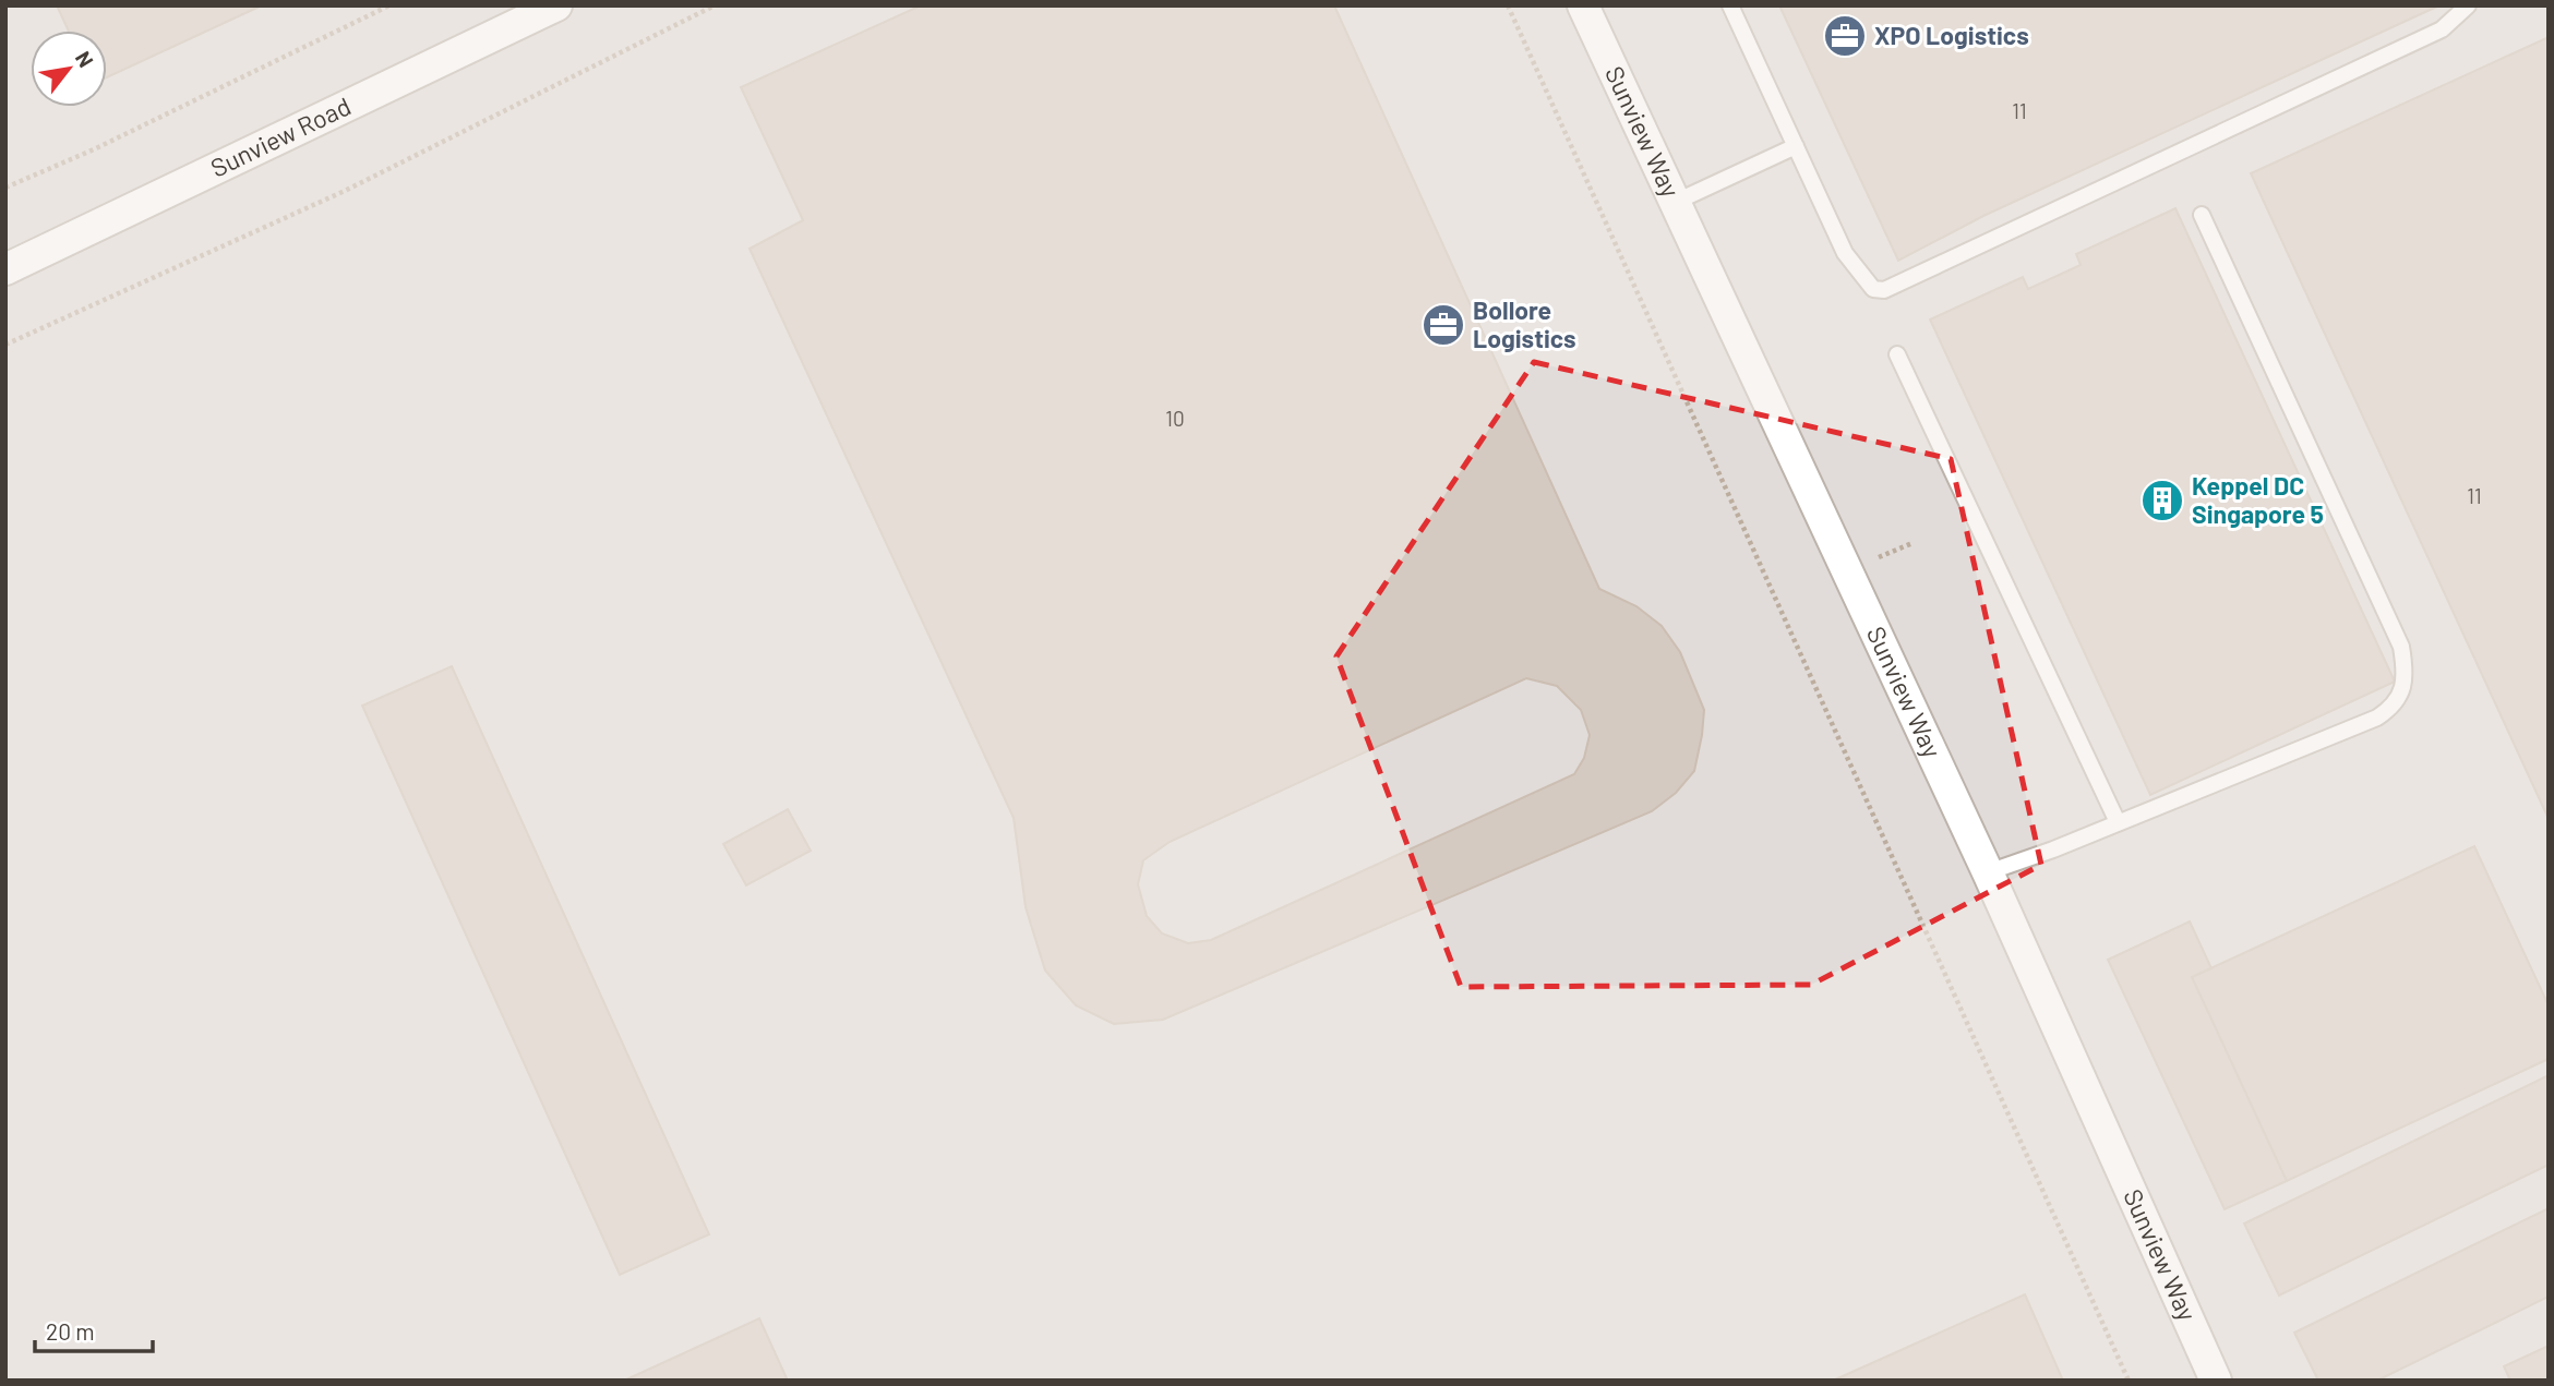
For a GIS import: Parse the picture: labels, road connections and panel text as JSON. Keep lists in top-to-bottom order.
{
  "streets": {
    "street": ["Sunview Way", "Sunview Road"]
  },
  "places": {
    "office": ["XPO Logistics", "Bollore Logistics"],
    "building": ["Keppel DC Singapore 5"]
  },
  "house_numbers": ["11", "10", "11"],
  "scale_bar": "20 m",
  "north": "top right"
}
